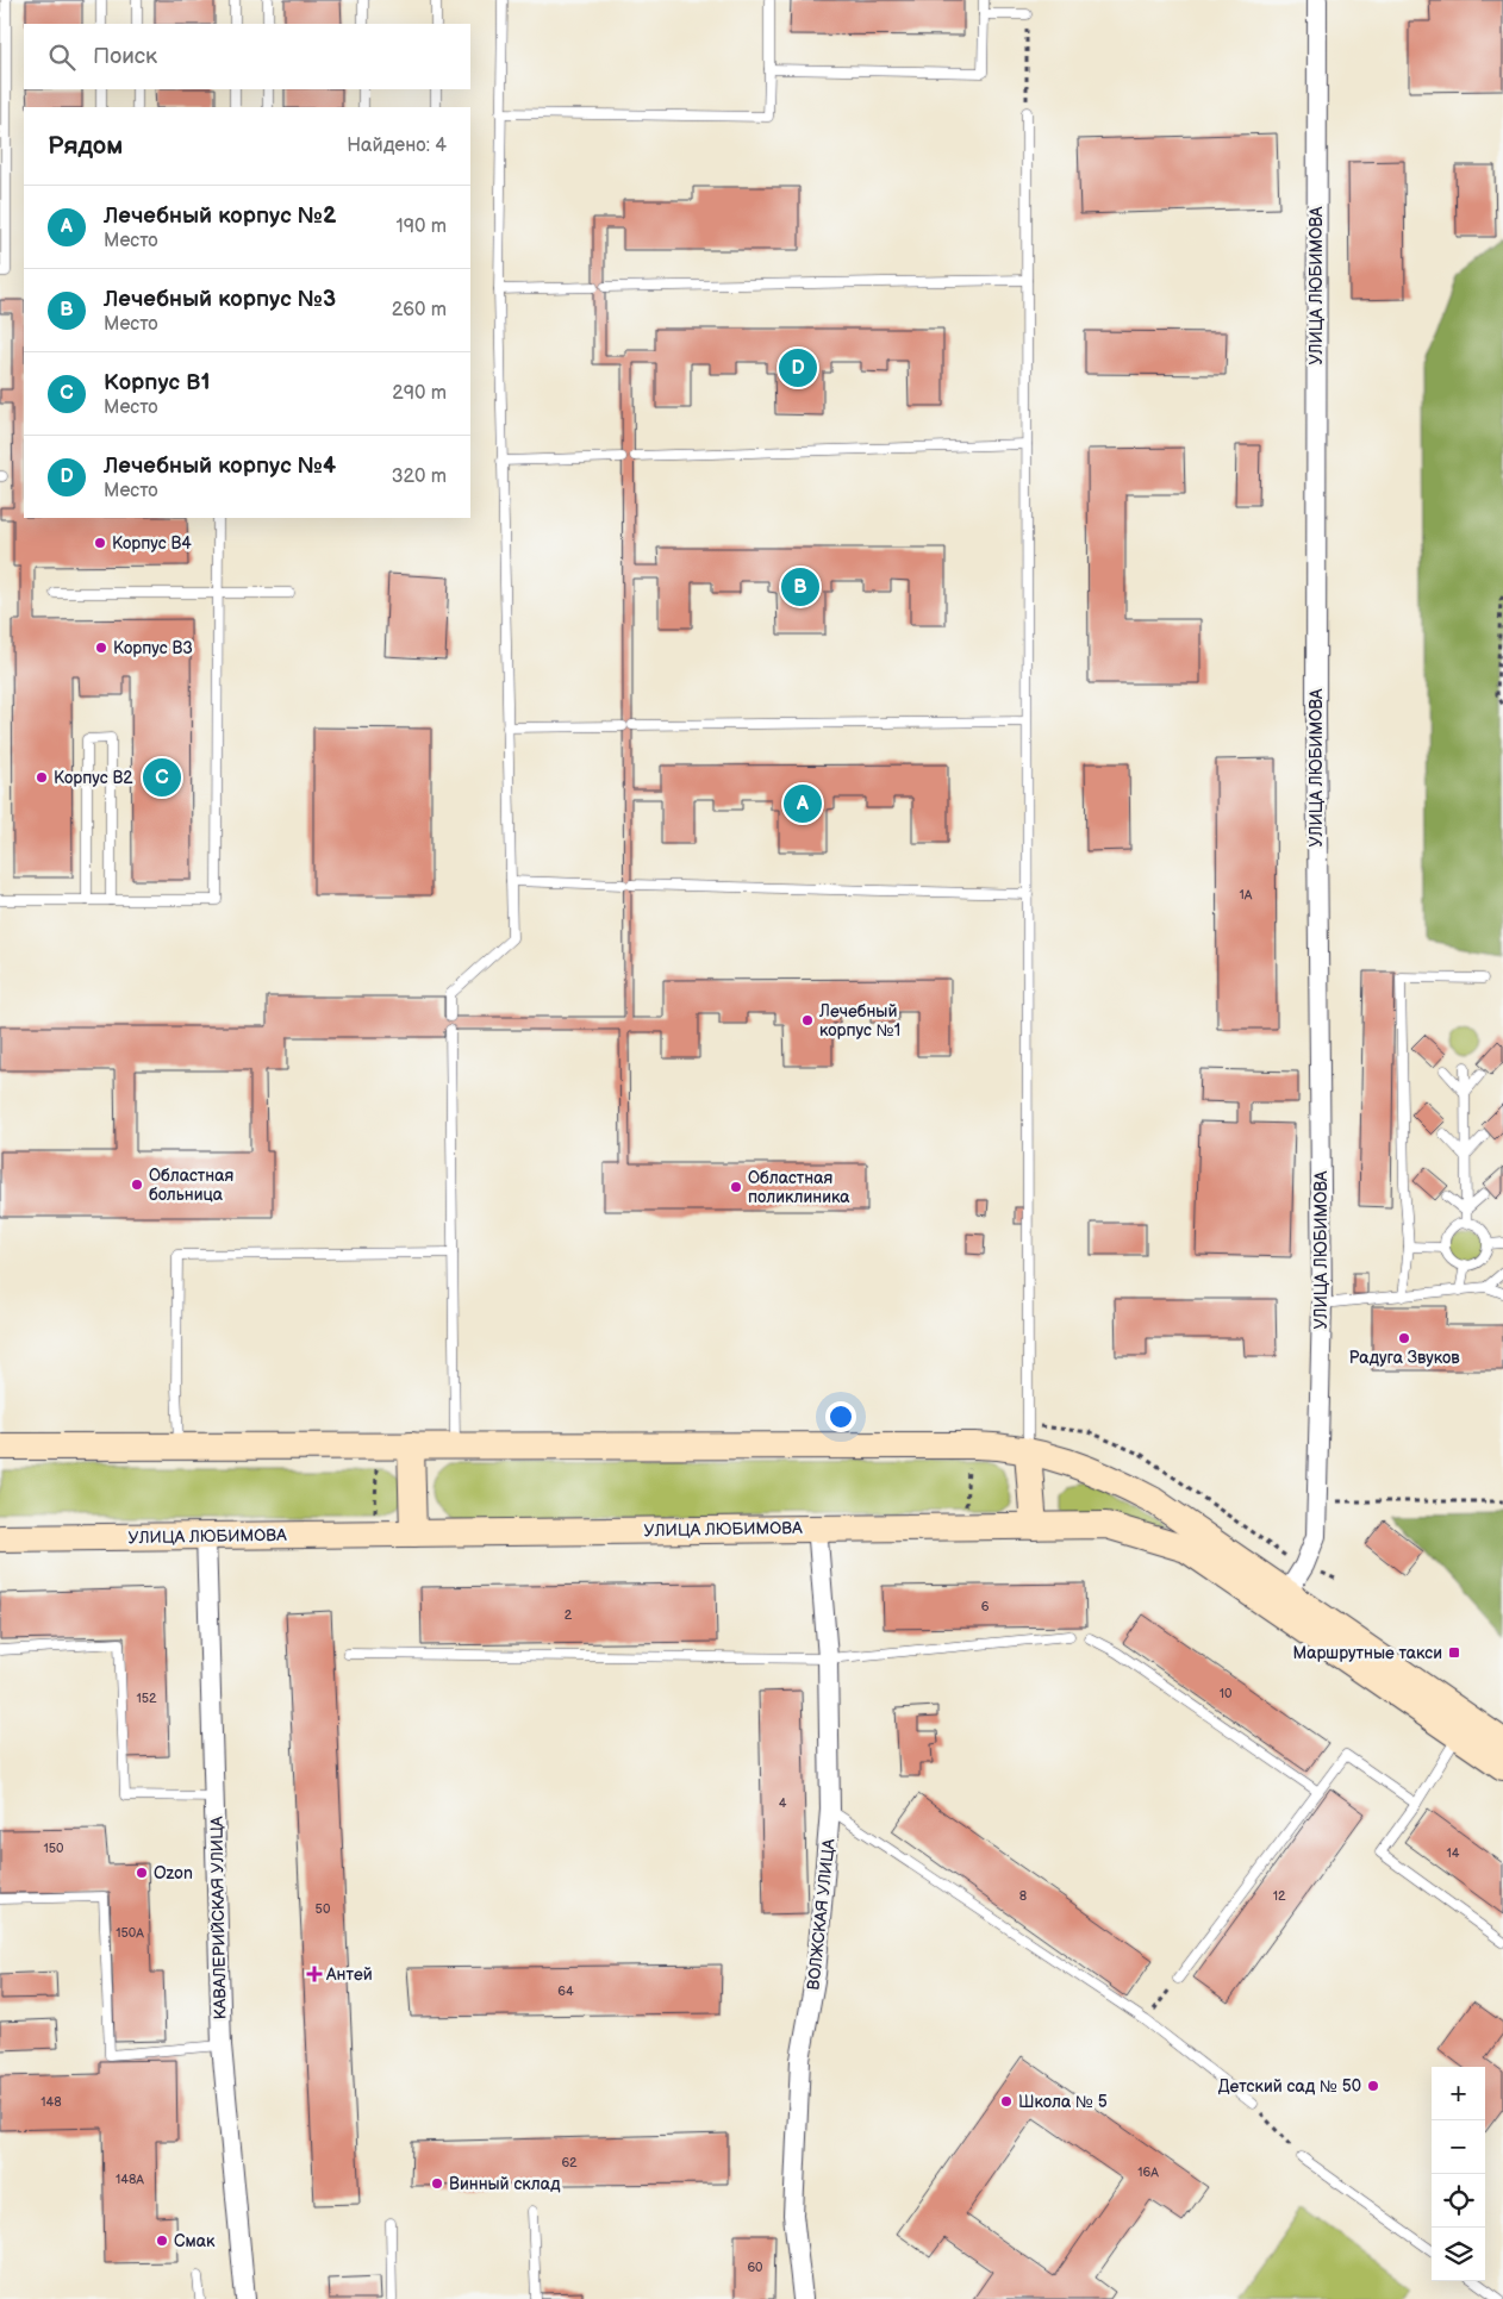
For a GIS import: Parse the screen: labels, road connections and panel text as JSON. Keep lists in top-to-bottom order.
{
  "streets": {
    "main road": ["УЛИЦА ЛЮБИМОВА"],
    "street": ["ВОЛЖСКАЯ УЛИЦА", "КАВАЛЕРИЙСКАЯ УЛИЦА"]
  },
  "crossings": [
    ["УЛИЦА ЛЮБИМОВА", "ВОЛЖСКАЯ УЛИЦА"],
    ["УЛИЦА ЛЮБИМОВА", "КАВАЛЕРИЙСКАЯ УЛИЦА"]
  ],
  "places": {
    "other": [
      "Корпус В4",
      "Корпус В3",
      "Корпус В2",
      "Лечебный корпус №1",
      "Областная больница",
      "Областная поликлиника",
      "Радуга Звуков",
      "Ozon",
      "Детский сад № 50",
      "Школа № 5",
      "Винный склад",
      "Смак"
    ],
    "transit": ["Маршрутные такси"],
    "health": ["Антей"]
  },
  "house_numbers": [
    "1А",
    "6",
    "2",
    "10",
    "152",
    "4",
    "150",
    "14",
    "8",
    "12",
    "50",
    "150А",
    "64",
    "148",
    "62",
    "16А",
    "148А",
    "60"
  ],
  "page": {
    "search": "Поиск",
    "heading": ["Рядом", "Найдено: 4"],
    "list": [
      {
        "mark": "A",
        "name": "Лечебный корпус №2",
        "note": "Место",
        "value": "190 m"
      },
      {
        "mark": "B",
        "name": "Лечебный корпус №3",
        "note": "Место",
        "value": "260 m"
      },
      {
        "mark": "C",
        "name": "Корпус В1",
        "note": "Место",
        "value": "290 m"
      },
      {
        "mark": "D",
        "name": "Лечебный корпус №4",
        "note": "Место",
        "value": "320 m"
      }
    ],
    "pins": [
      "D",
      "B",
      "C",
      "A"
    ],
    "map_buttons": ["+", "−"]
  }
}
